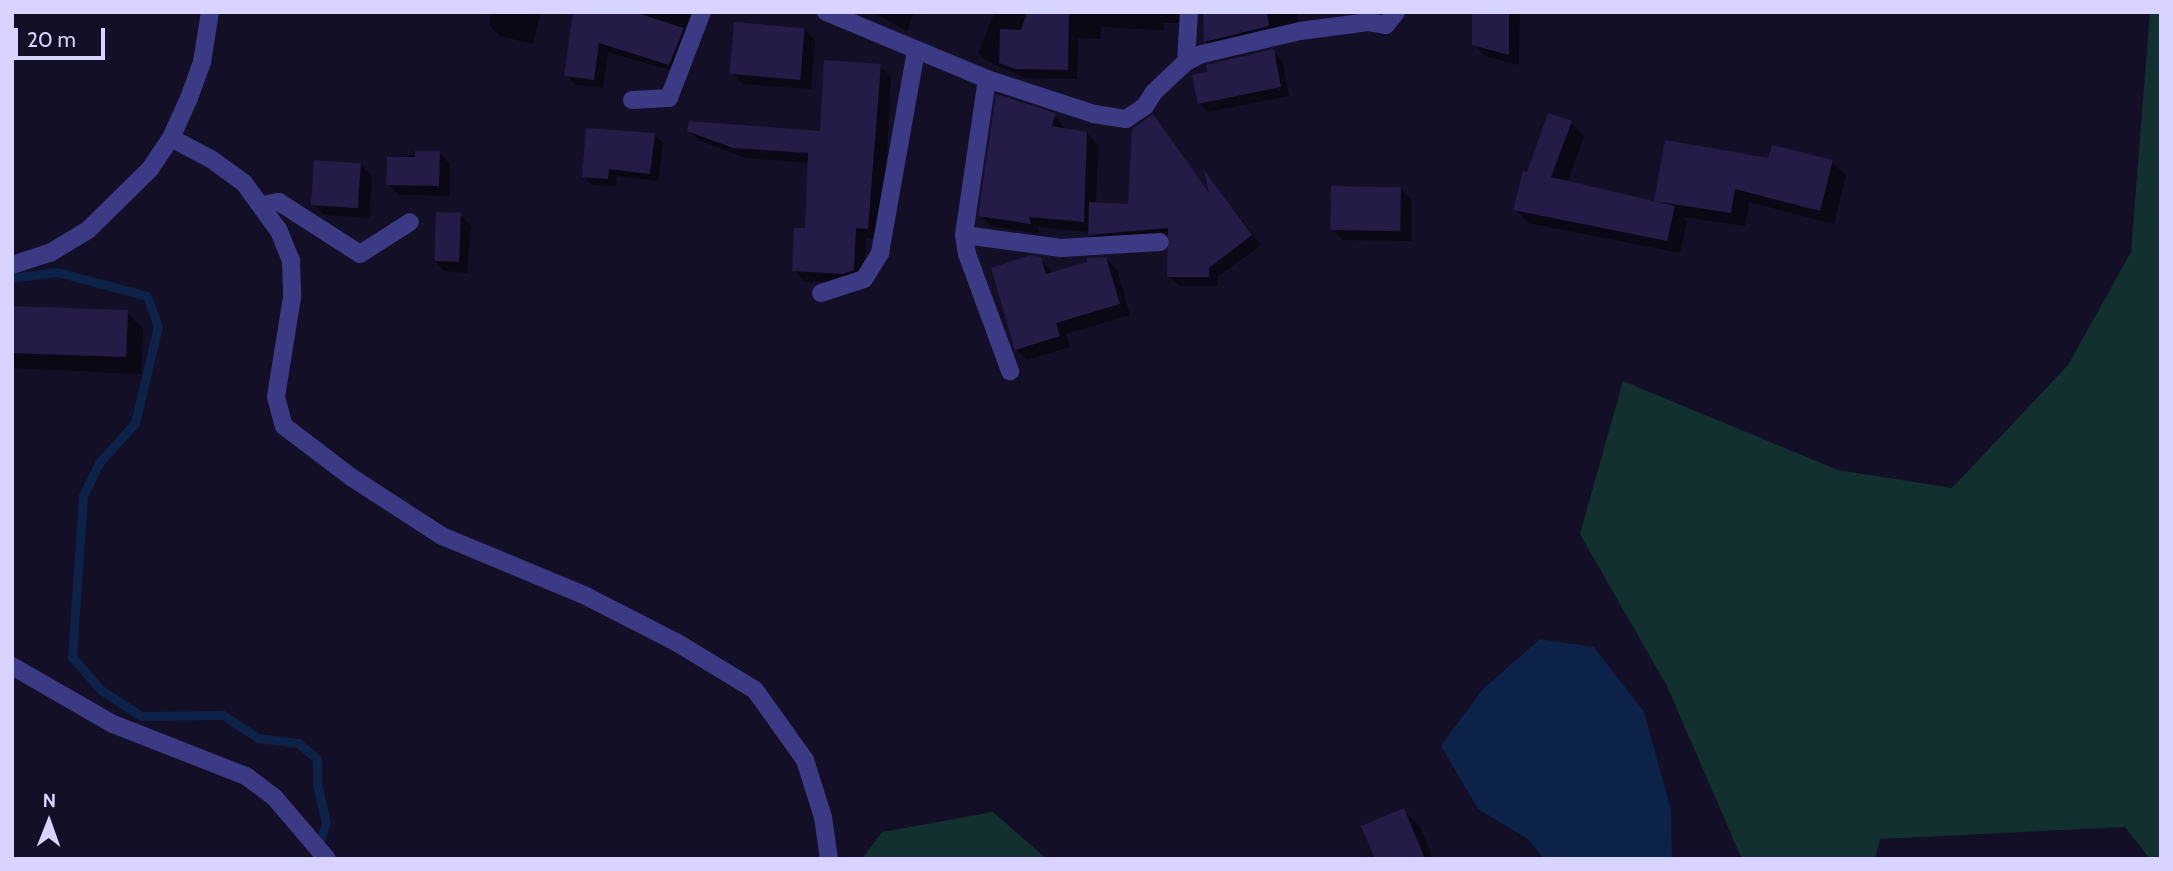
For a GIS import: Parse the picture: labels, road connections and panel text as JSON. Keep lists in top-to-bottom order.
{
  "scale_bar": "20 m",
  "north": "top"
}
